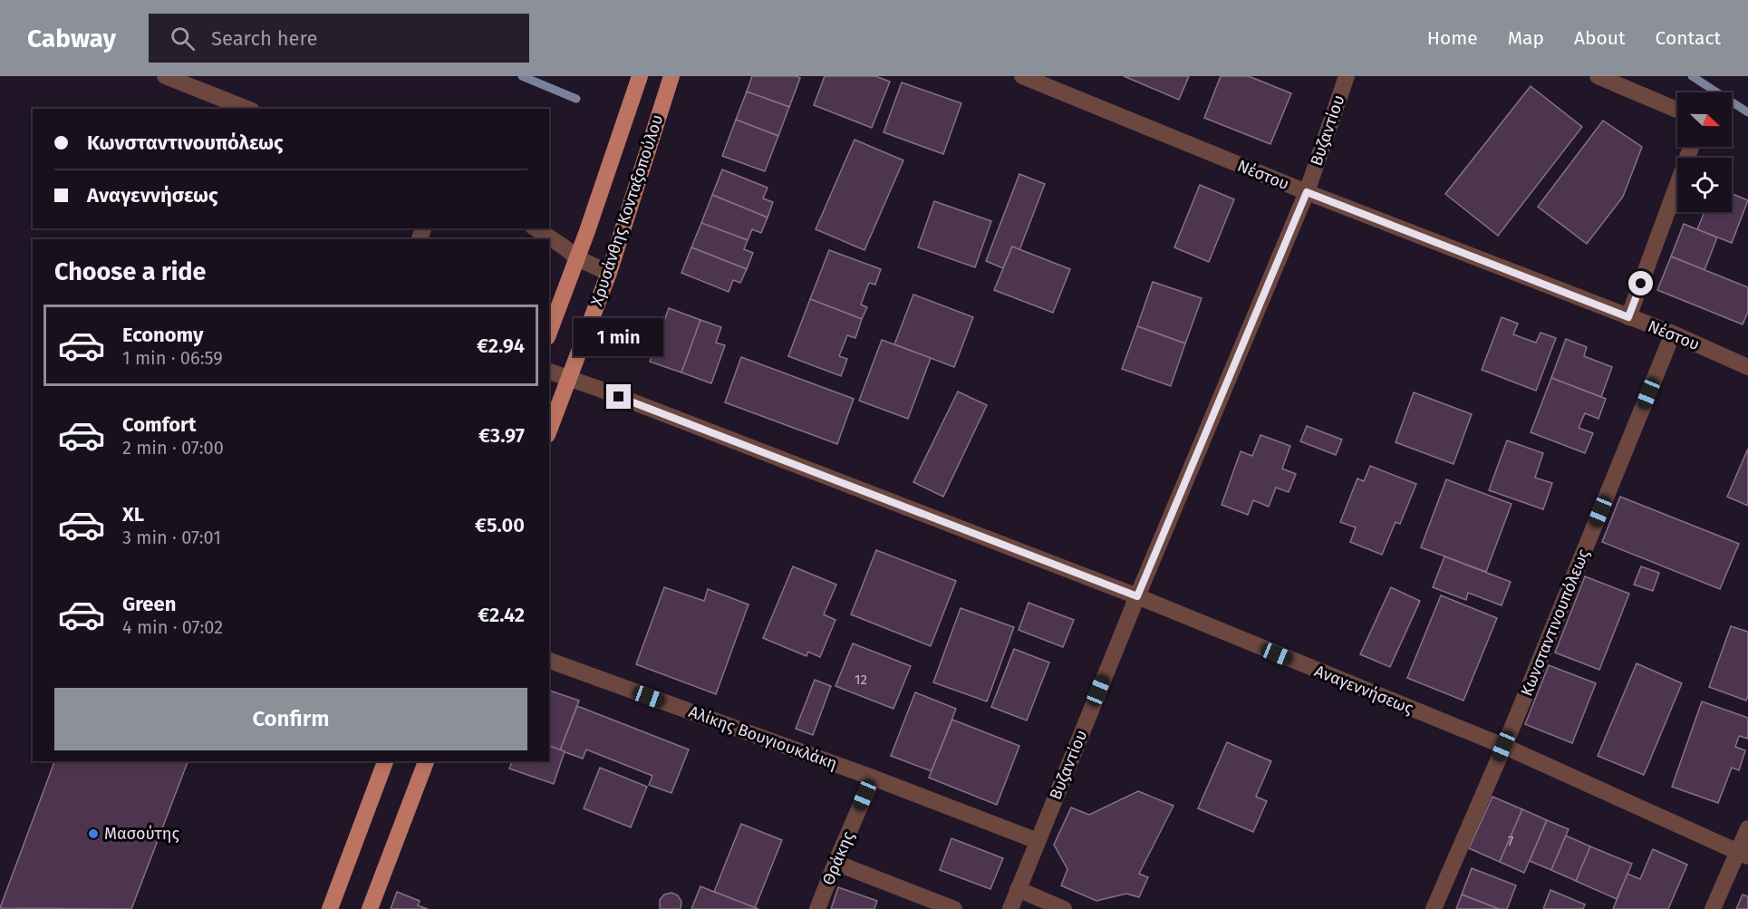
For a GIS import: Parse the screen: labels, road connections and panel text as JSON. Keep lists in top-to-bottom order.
{
  "streets": {
    "main road": ["Χρυσάνθης Κονταξοπούλου"],
    "street": [
      "Βυζαντίου",
      "Νέστου",
      "Κωνσταντινουπόλεως",
      "Αναγεννήσεως",
      "Αλίκης Βουγιουκλάκη",
      "Θράκης"
    ]
  },
  "crossings": [
    ["Βυζαντίου", "Νέστου"],
    ["Βυζαντίου", "Αναγεννήσεως"],
    ["Βυζαντίου", "Αλίκης Βουγιουκλάκη"],
    ["Νέστου", "Κωνσταντινουπόλεως"],
    ["Χρυσάνθης Κονταξοπούλου", "Αναγεννήσεως"],
    ["Κωνσταντινουπόλεως", "Αναγεννήσεως"],
    ["Αλίκης Βουγιουκλάκη", "Θράκης"]
  ],
  "places": ["Μασούτης"],
  "house_numbers": ["12", "7"],
  "north": "right",
  "page": {
    "header": "Cabway",
    "search": "Search here",
    "nav": [
      "Home",
      "Map",
      "About",
      "Contact"
    ],
    "banner": ["Κωνσταντινουπόλεως", "Αναγεννήσεως"],
    "heading": "Choose a ride",
    "list": [
      {
        "name": "Economy",
        "note": "1 min · 06:59",
        "value": "€2.94"
      },
      {
        "name": "Comfort",
        "note": "2 min · 07:00",
        "value": "€3.97"
      },
      {
        "name": "XL",
        "note": "3 min · 07:01",
        "value": "€5.00"
      },
      {
        "name": "Green",
        "note": "4 min · 07:02",
        "value": "€2.42"
      }
    ],
    "bubble": "1 min",
    "buttons": "Confirm"
  }
}
